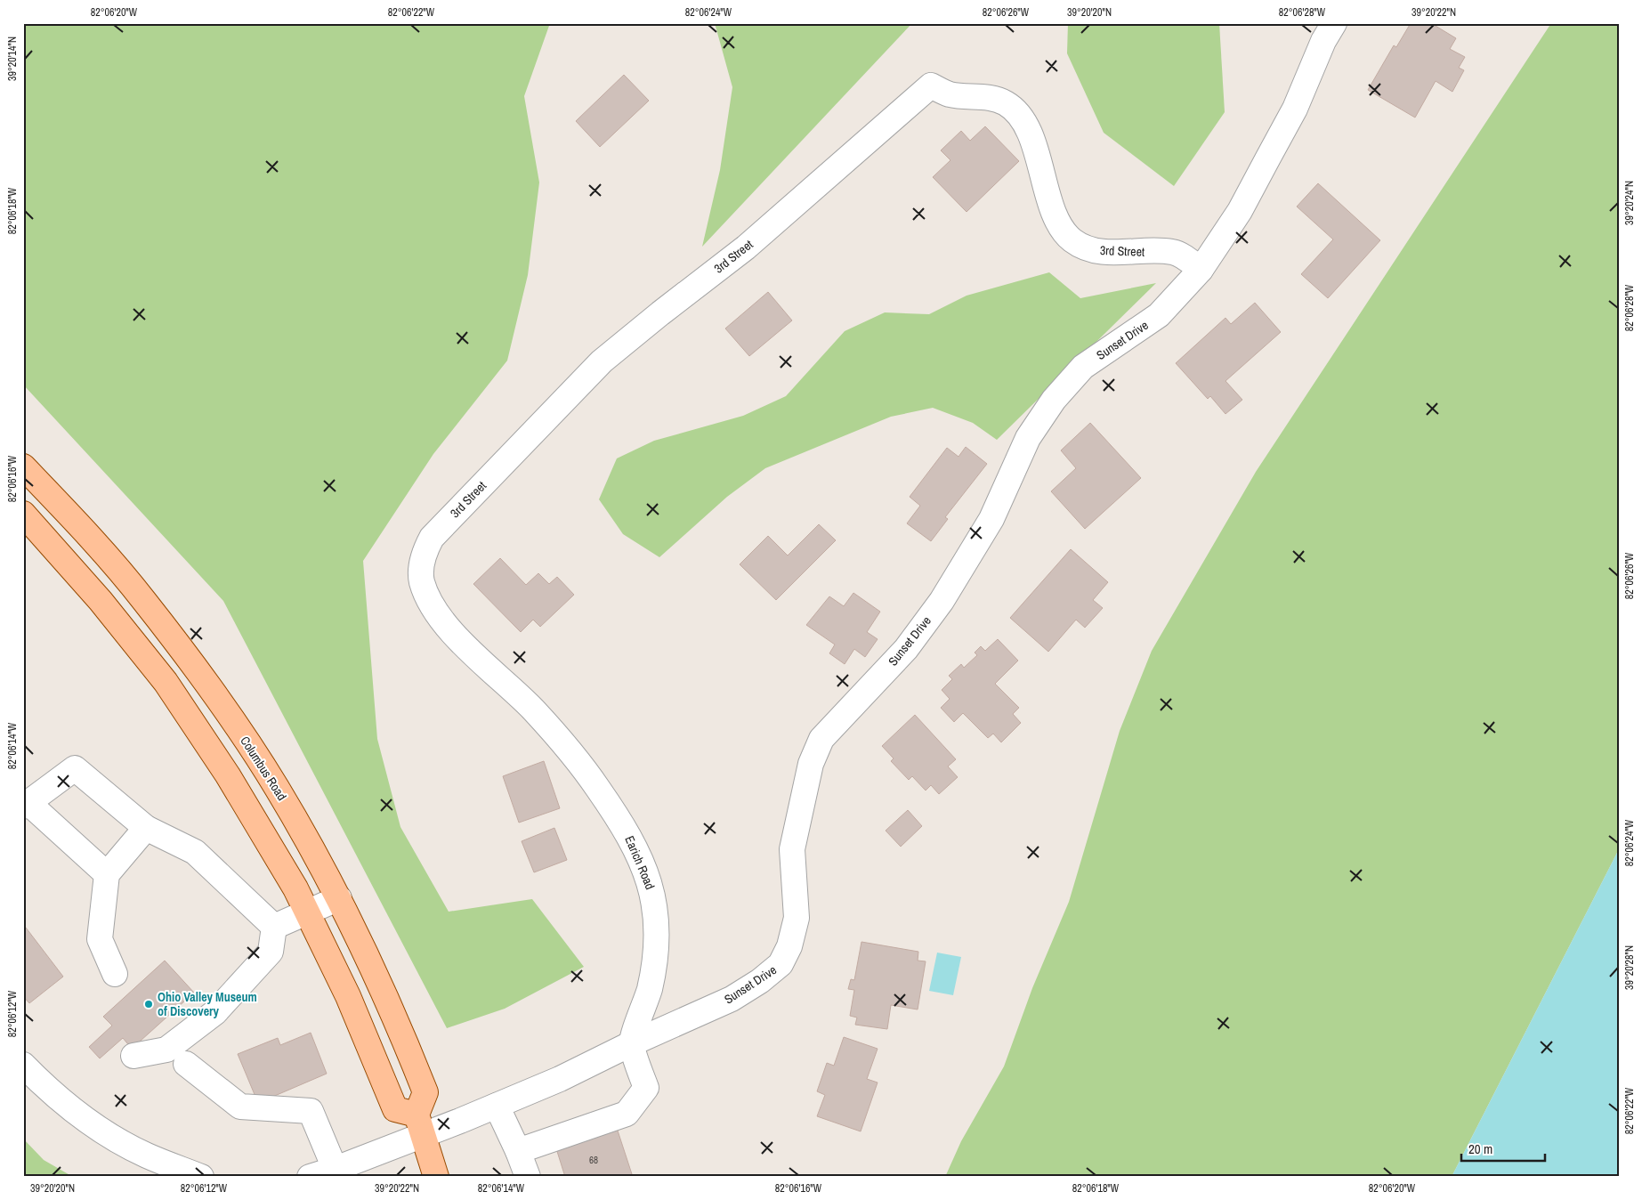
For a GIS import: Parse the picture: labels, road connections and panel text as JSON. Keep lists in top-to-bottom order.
{
  "streets": {
    "main road": ["Columbus Road"],
    "street": ["3rd Street", "Sunset Drive", "Earich Road"]
  },
  "crossings": [
    ["3rd Street", "Sunset Drive"],
    ["3rd Street", "Earich Road"],
    ["Sunset Drive", "Columbus Road"],
    ["Sunset Drive", "Earich Road"]
  ],
  "places": ["Ohio Valley Museum of Discovery"],
  "house_numbers": ["68"],
  "scale_bar": "20 m",
  "coordinates": [
    "82°06'20\"W",
    "82°06'22\"W",
    "82°06'24\"W",
    "82°06'26\"W",
    "39°20'20\"N",
    "82°06'28\"W",
    "39°20'22\"N",
    "39°20'14\"N",
    "39°20'24\"N",
    "82°06'18\"W",
    "82°06'16\"W",
    "82°06'14\"W",
    "39°20'28\"N",
    "82°06'12\"W"
  ]
}
